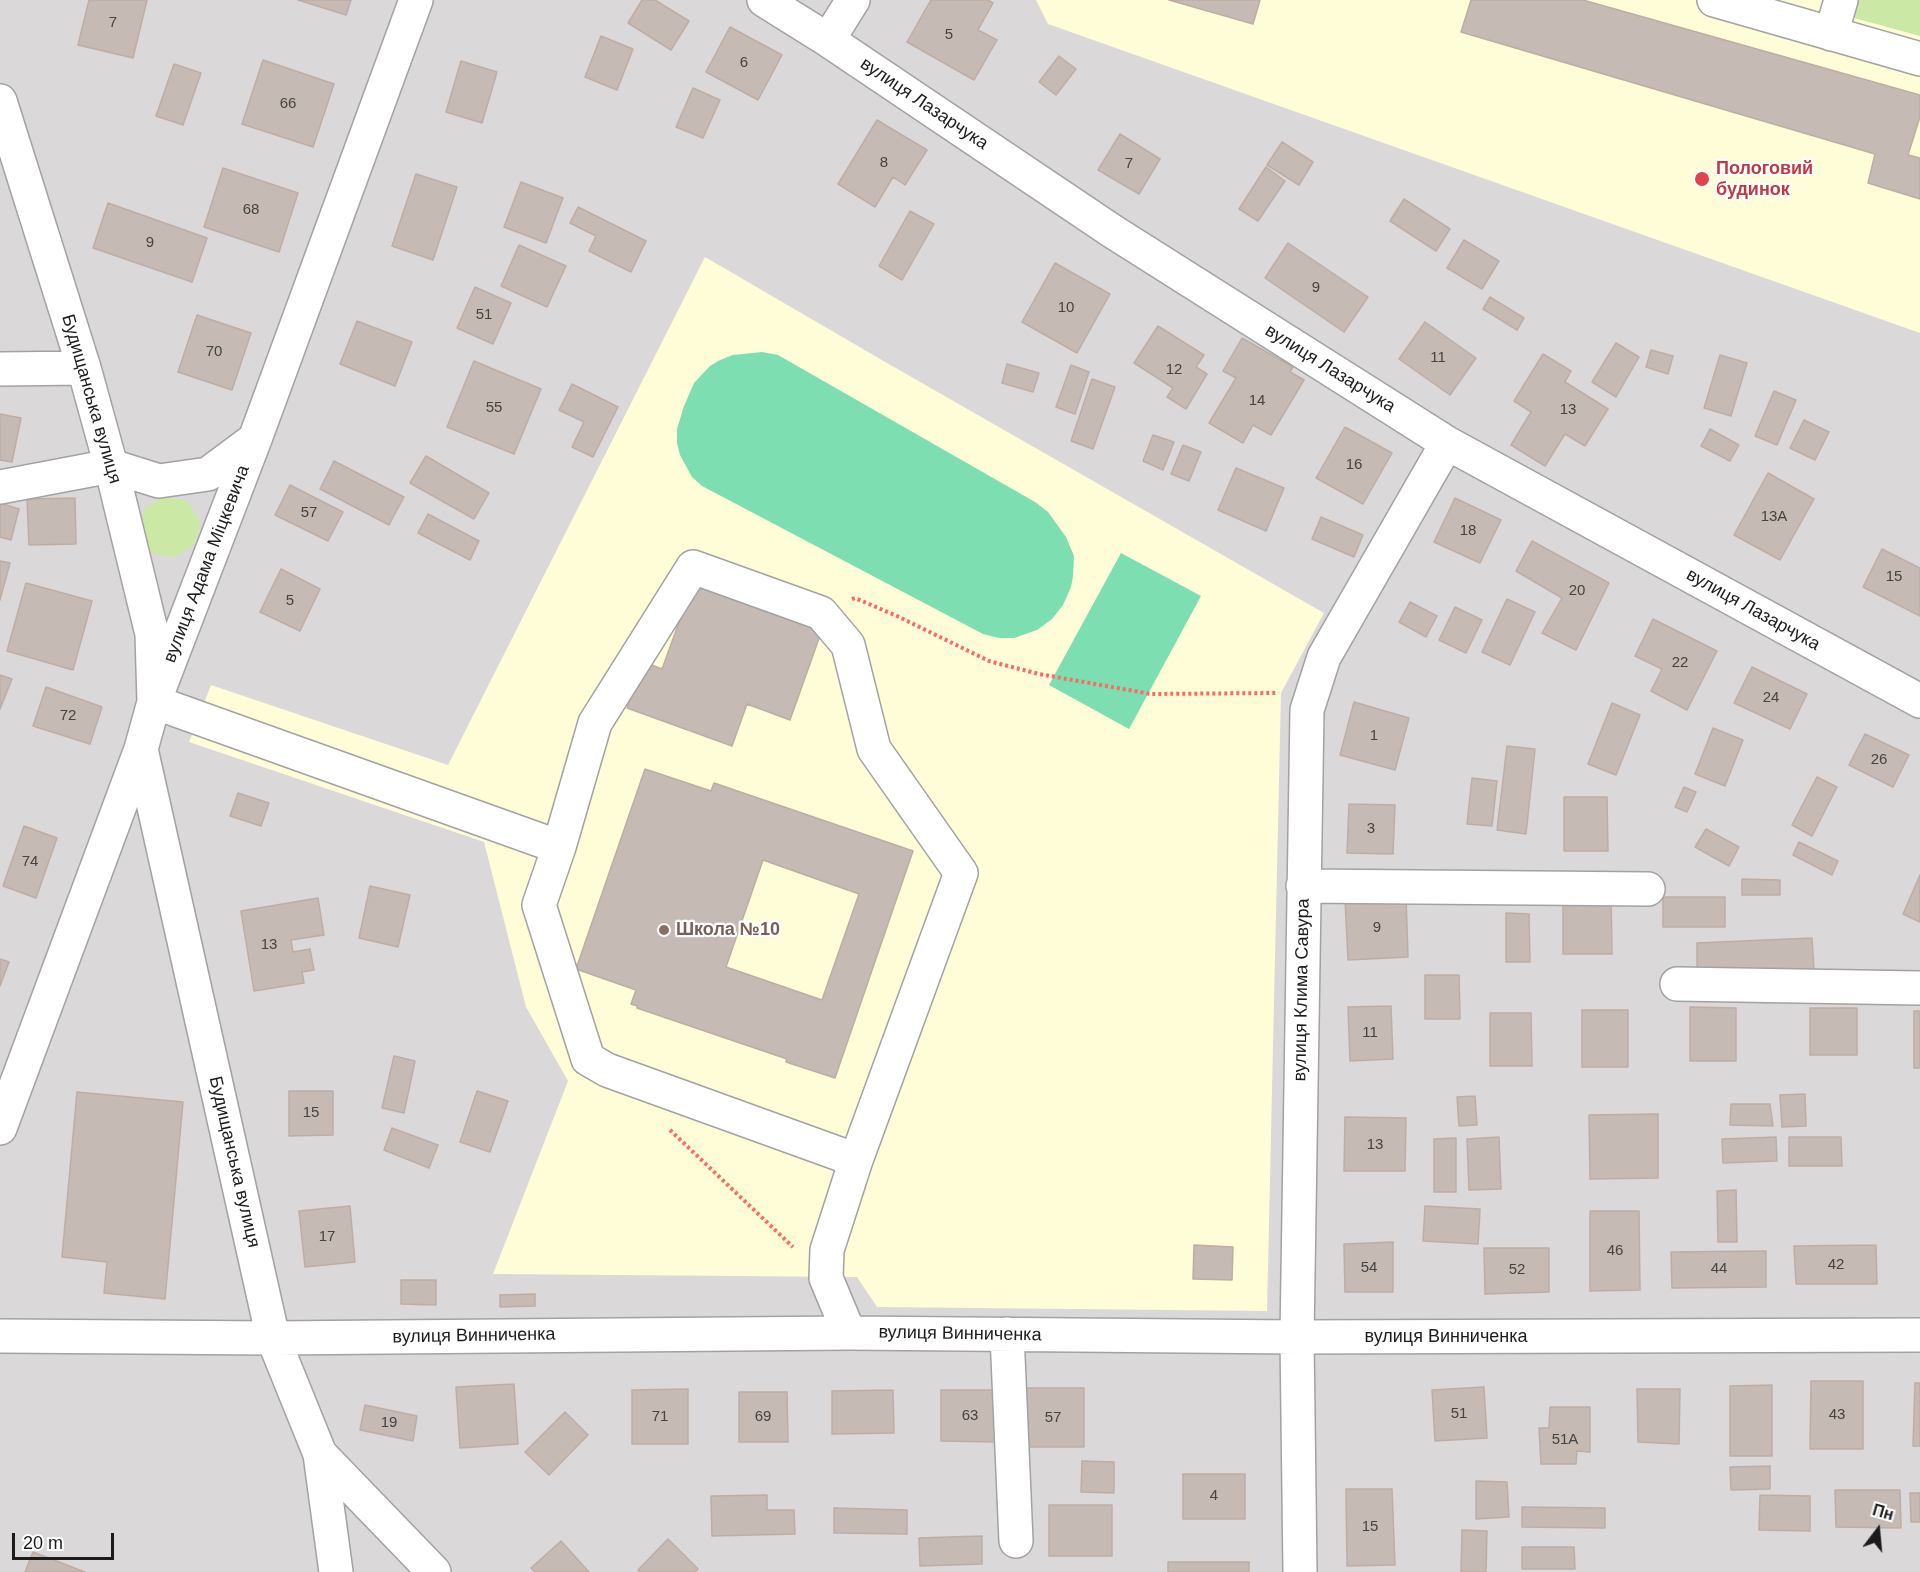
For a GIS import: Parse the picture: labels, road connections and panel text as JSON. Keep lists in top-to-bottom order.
{
  "streets": {
    "street": [
      "вулиця Лазарчука",
      "Будищанська вулиця",
      "вулиця Адама Міцкевича",
      "вулиця Клима Савура",
      "вулиця Винниченка"
    ]
  },
  "crossings": [
    ["вулиця Лазарчука", "вулиця Клима Савура"],
    ["Будищанська вулиця", "вулиця Адама Міцкевича"],
    ["Будищанська вулиця", "вулиця Винниченка"],
    ["вулиця Клима Савура", "вулиця Винниченка"]
  ],
  "places": ["Пологовий будинок", "Школа №10"],
  "house_numbers": [
    "7",
    "5",
    "6",
    "66",
    "8",
    "7",
    "68",
    "9",
    "9",
    "10",
    "51",
    "70",
    "11",
    "12",
    "14",
    "55",
    "13",
    "16",
    "57",
    "13А",
    "18",
    "15",
    "20",
    "5",
    "22",
    "24",
    "72",
    "1",
    "26",
    "3",
    "74",
    "9",
    "13",
    "11",
    "15",
    "13",
    "17",
    "46",
    "42",
    "54",
    "44",
    "52",
    "51",
    "43",
    "63",
    "71",
    "69",
    "57",
    "19",
    "51А",
    "4",
    "15"
  ],
  "scale_bar": "20 m",
  "north": "top"
}
